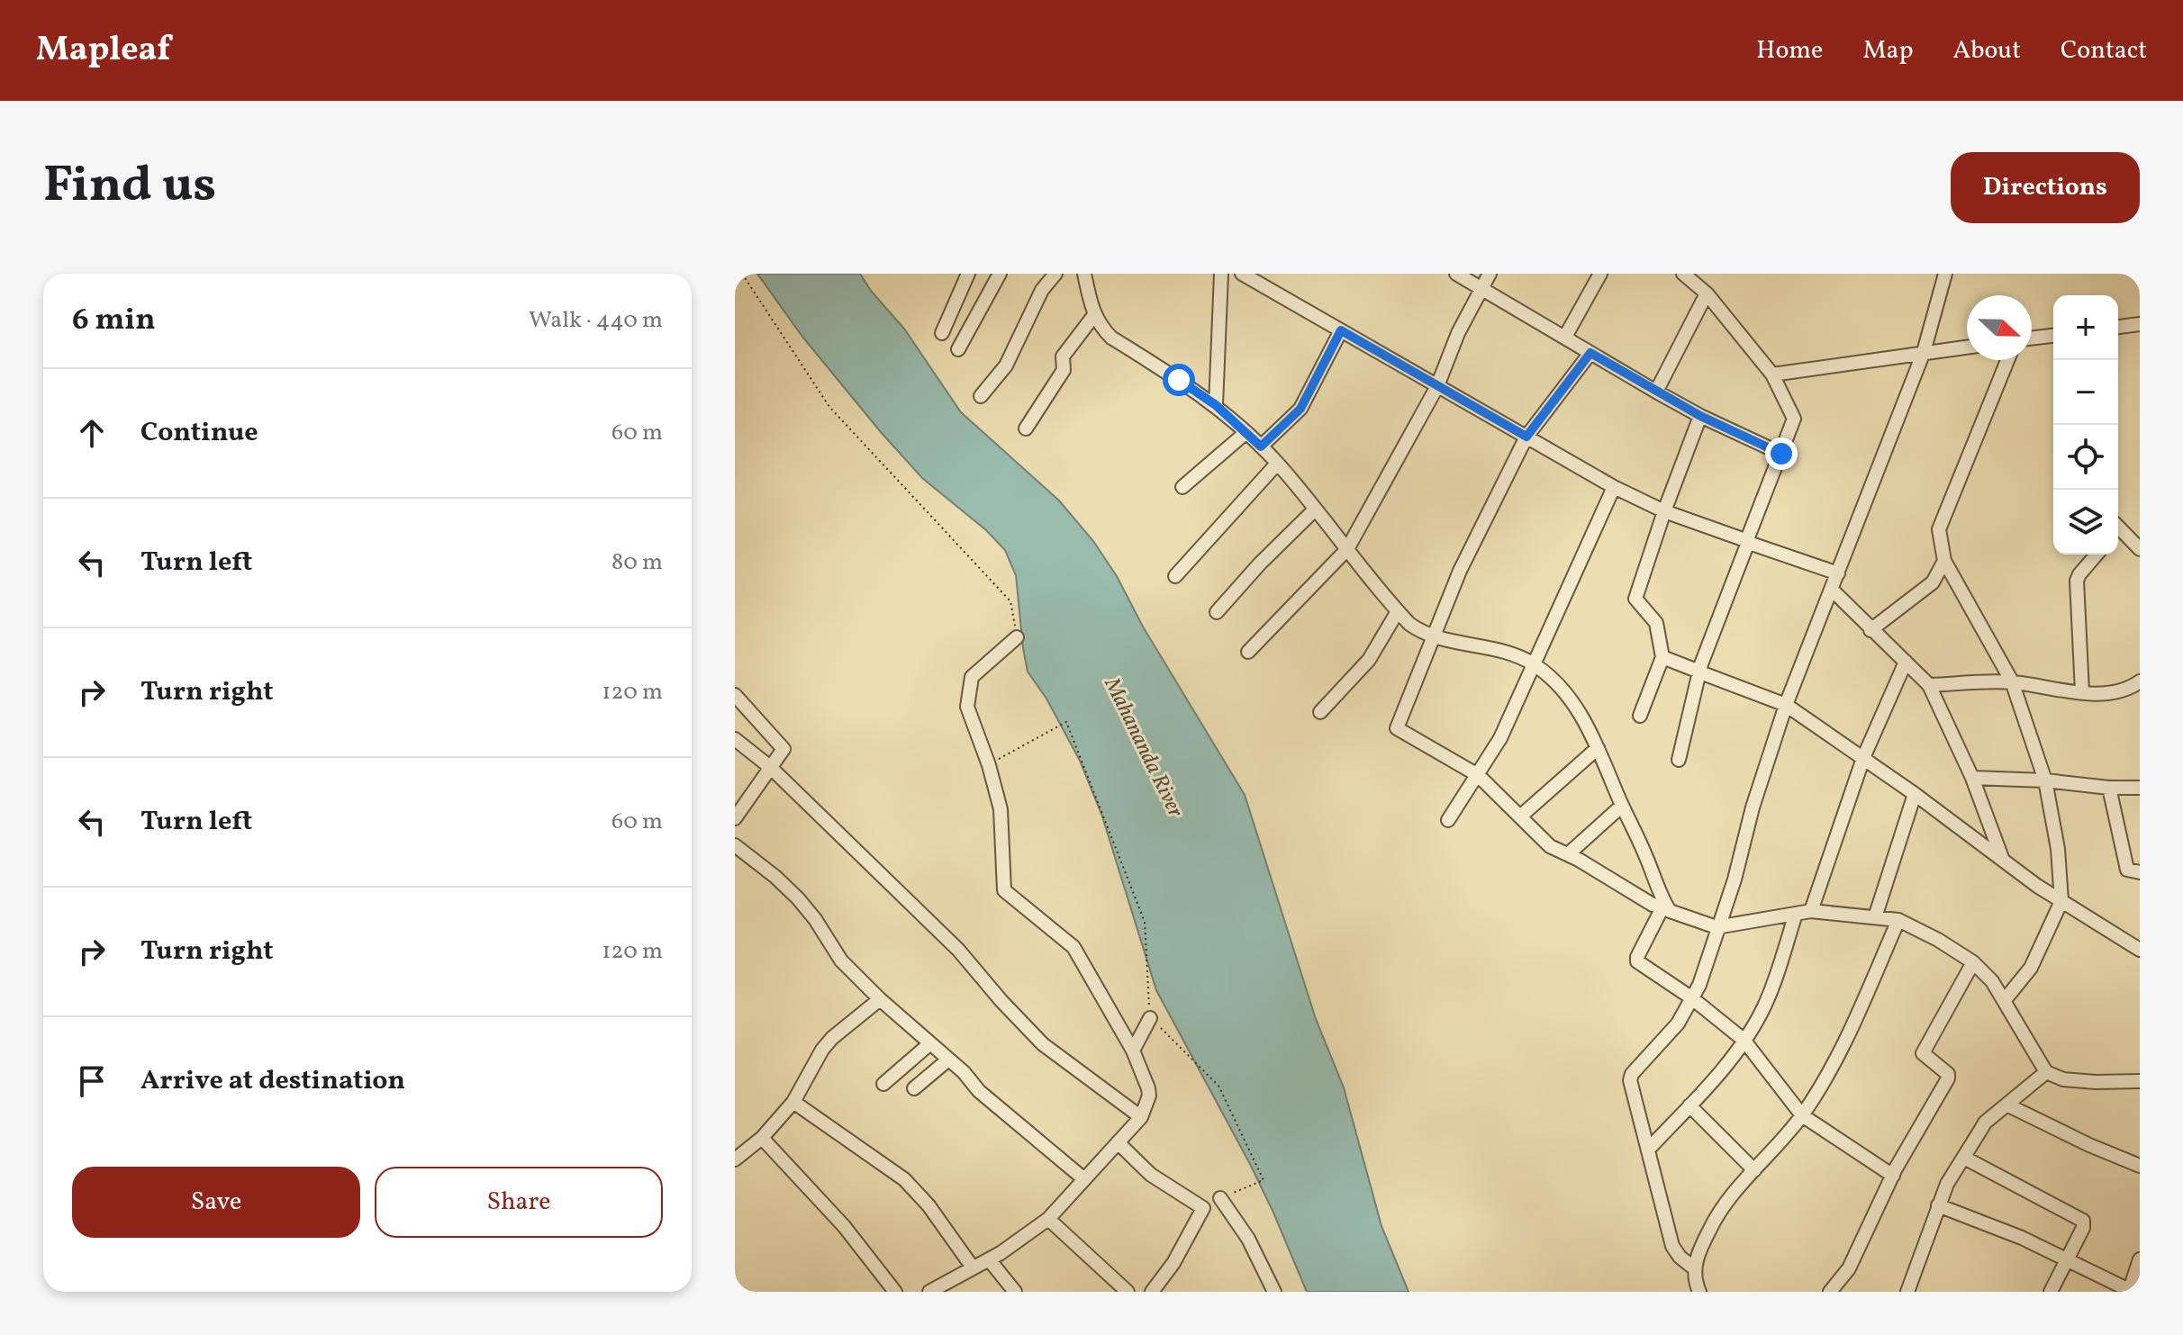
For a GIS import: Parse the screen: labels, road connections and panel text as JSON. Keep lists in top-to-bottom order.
{
  "water": ["Mahananda River"],
  "north": "right",
  "page": {
    "header": "Mapleaf",
    "nav": [
      "Home",
      "Map",
      "About",
      "Contact"
    ],
    "title": "Find us",
    "buttons": [
      "Directions",
      ["Save", "Share"]
    ],
    "heading": ["6 min", "Walk · 440 m"],
    "map_buttons": ["+", "−"],
    "list": [
      ["Continue", "60 m"],
      ["Turn left", "80 m"],
      ["Turn right", "120 m"],
      ["Turn left", "60 m"],
      ["Turn right", "120 m"],
      "Arrive at destination"
    ]
  }
}
